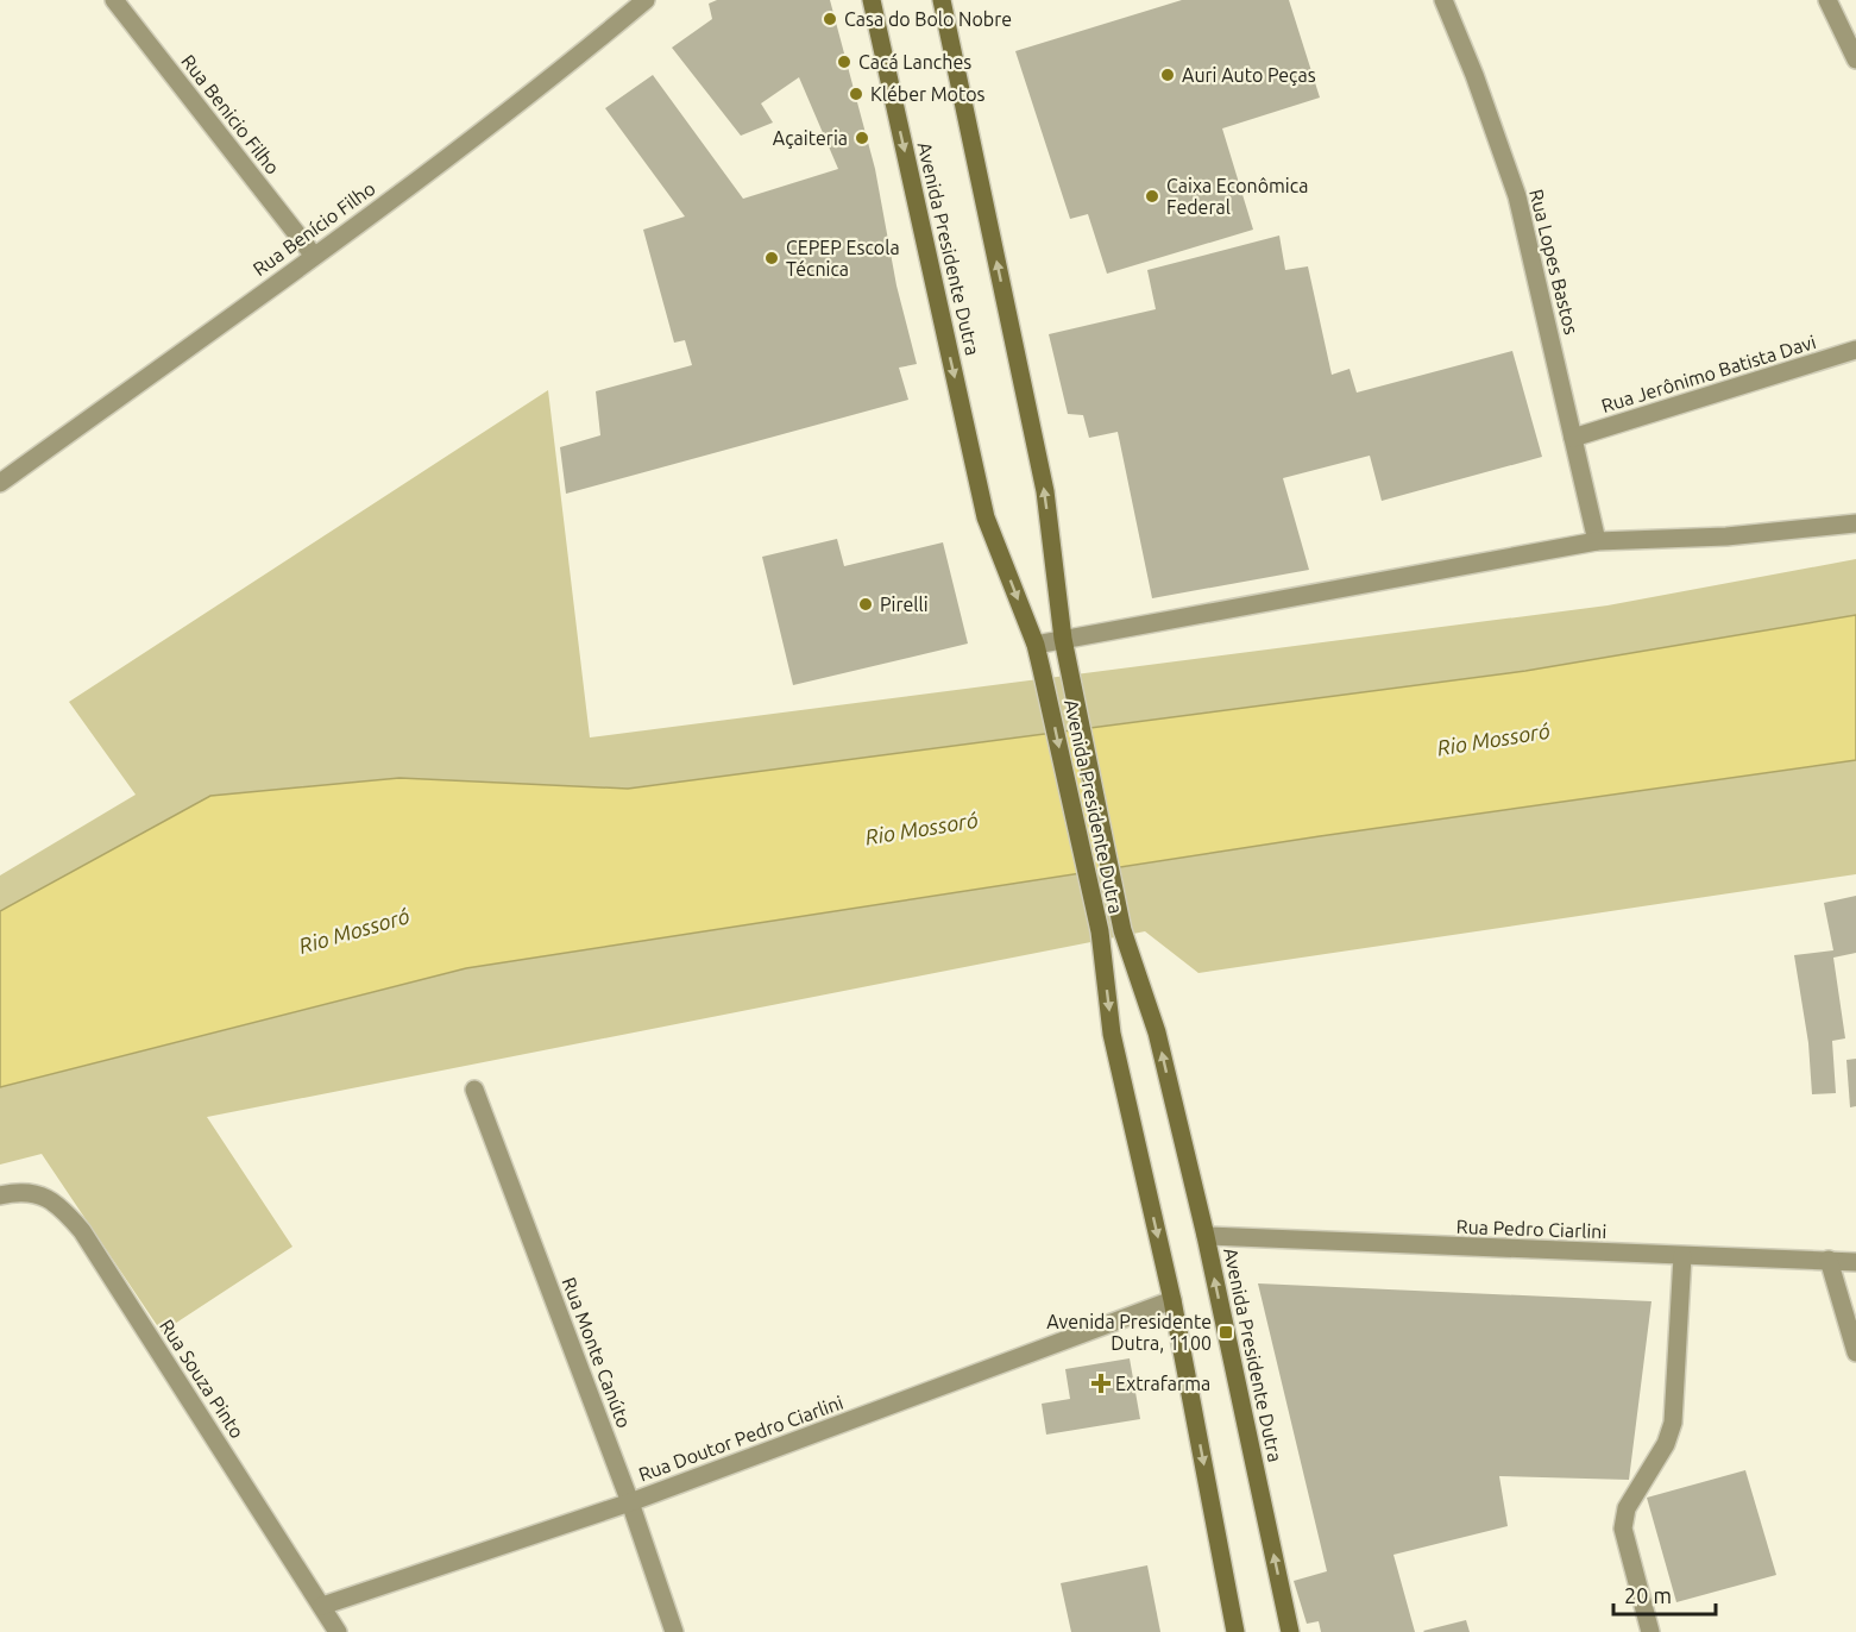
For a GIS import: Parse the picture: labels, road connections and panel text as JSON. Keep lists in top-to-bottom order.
{
  "streets": {
    "main road": ["Avenida Presidente Dutra"],
    "street": [
      "Rua Benicio Filho",
      "Rua Benício Filho",
      "Rua Lopes Bastos",
      "Rua Jerônimo Batista Davi",
      "Rua Pedro Ciarlini",
      "Rua Monte Canúto",
      "Rua Souza Pinto",
      "Rua Doutor Pedro Ciarlini"
    ]
  },
  "crossings": [
    ["Rua Benicio Filho", "Rua Benício Filho"],
    ["Avenida Presidente Dutra", "Rua Pedro Ciarlini"],
    ["Avenida Presidente Dutra", "Rua Doutor Pedro Ciarlini"],
    ["Rua Lopes Bastos", "Rua Jerônimo Batista Davi"],
    ["Rua Monte Canúto", "Rua Doutor Pedro Ciarlini"],
    ["Rua Souza Pinto", "Rua Doutor Pedro Ciarlini"]
  ],
  "water": ["Rio Mossoró"],
  "places": {
    "other": [
      "Casa do Bolo Nobre",
      "Cacá Lanches",
      "Auri Auto Peças",
      "Kléber Motos",
      "Açaiteria",
      "Caixa Econômica Federal",
      "CEPEP Escola Técnica",
      "Pirelli"
    ],
    "transit": ["Avenida Presidente Dutra, 1100"],
    "health": ["Extrafarma"]
  },
  "scale_bar": "20 m"
}
